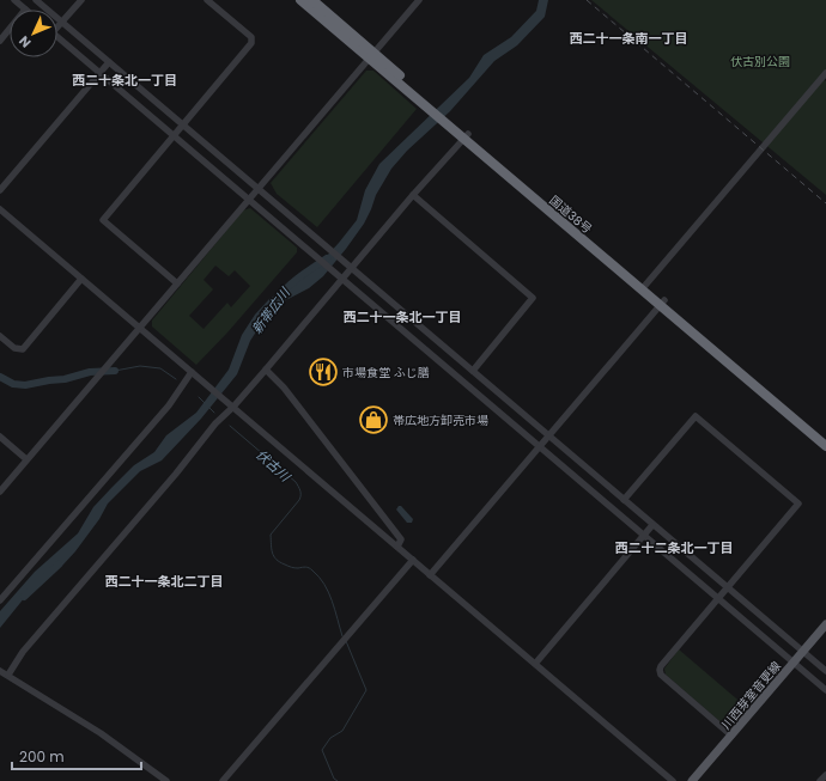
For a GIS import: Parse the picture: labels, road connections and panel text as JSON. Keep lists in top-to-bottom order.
{
  "streets": {
    "highway": ["国道38号"],
    "main road": ["川西芽室音更線"]
  },
  "districts": [
    "西二十一条南一丁目",
    "西二十条北一丁目",
    "西二十一条北一丁目",
    "西二十二条北一丁目",
    "西二十一条北二丁目"
  ],
  "water": ["新帯広川", "伏古川"],
  "parks": ["伏古別公園"],
  "places": {
    "restaurant": ["市場食堂 ふじ膳"],
    "shop": ["帯広地方卸売市場"]
  },
  "scale_bar": "200 m",
  "north": "bottom left"
}
